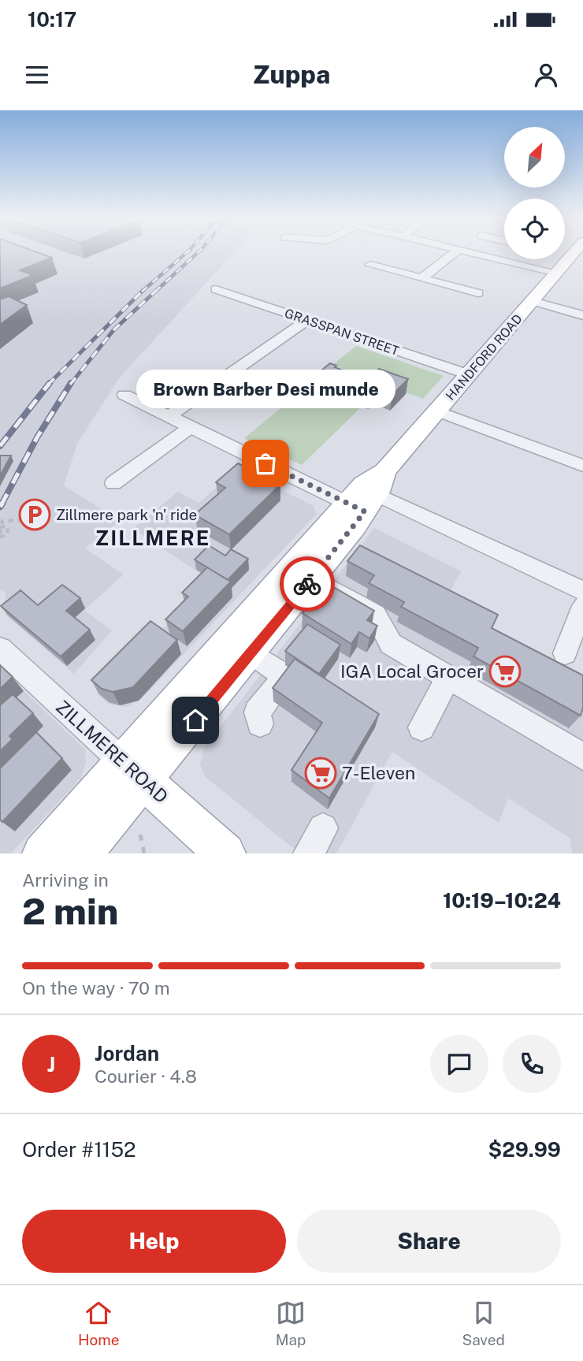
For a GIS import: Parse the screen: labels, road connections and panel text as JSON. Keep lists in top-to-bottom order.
{
  "streets": {
    "main road": ["HANDFORD ROAD", "ZILLMERE ROAD"],
    "street": ["GRASSPAN STREET"]
  },
  "crossings": [
    ["GRASSPAN STREET", "HANDFORD ROAD"],
    ["HANDFORD ROAD", "ZILLMERE ROAD"]
  ],
  "districts": ["ZILLMERE"],
  "places": {
    "other": ["Brown Barber Desi munde"],
    "parking": ["Zillmere park 'n' ride"],
    "supermarket": ["IGA Local Grocer", "7-Eleven"]
  },
  "north": "top right",
  "page": {
    "status": "10:17",
    "header": "Zuppa",
    "bubble": "Brown Barber Desi munde",
    "heading": ["2 min", "Arriving in", "10:19–10:24"],
    "panel": [
      "Jordan",
      "Courier · 4.8",
      "Order #1152",
      "$29.99"
    ],
    "bar": "On the way · 70 m",
    "round": "J",
    "buttons": ["Help", "Share"],
    "tabs": ["Home", "Map", "Saved"]
  }
}
